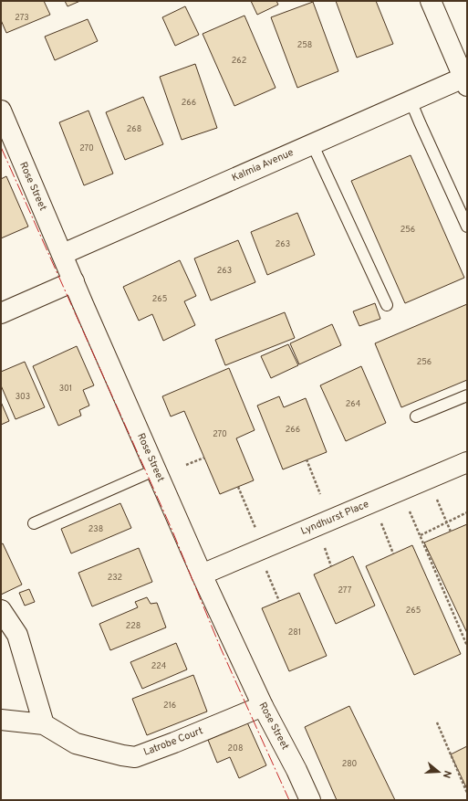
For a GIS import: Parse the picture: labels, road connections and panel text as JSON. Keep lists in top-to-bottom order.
{
  "streets": {
    "street": [
      "Kalmia Avenue",
      "Rose Street",
      "Lyndhurst Place",
      "Latrobe Court"
    ]
  },
  "crossings": [
    ["Kalmia Avenue", "Rose Street"],
    ["Rose Street", "Lyndhurst Place"],
    ["Rose Street", "Latrobe Court"]
  ],
  "house_numbers": [
    "273",
    "258",
    "262",
    "266",
    "268",
    "270",
    "256",
    "263",
    "263",
    "265",
    "256",
    "301",
    "303",
    "264",
    "266",
    "270",
    "238",
    "232",
    "277",
    "265",
    "228",
    "281",
    "224",
    "216",
    "208",
    "280"
  ],
  "north": "right"
}
